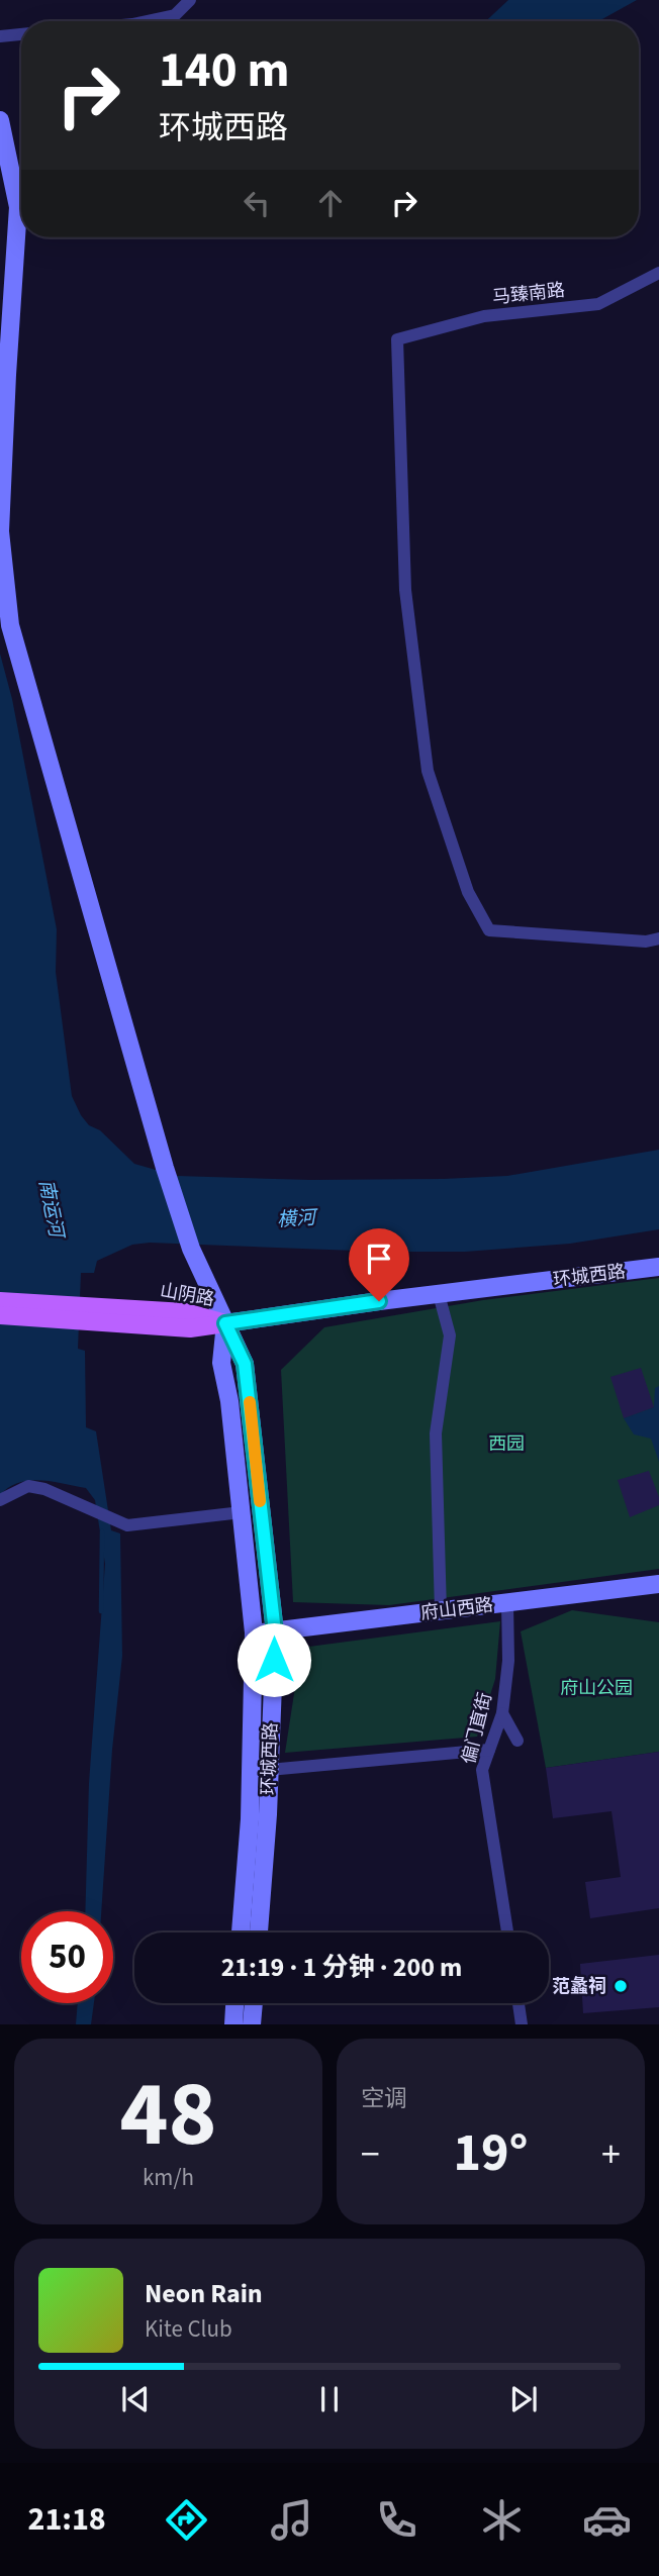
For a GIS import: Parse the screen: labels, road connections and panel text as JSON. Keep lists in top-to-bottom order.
{
  "streets": {
    "main road": ["环城西路", "山阴路", "府山西路"],
    "street": ["马臻南路", "偏门直街"]
  },
  "crossings": [
    ["环城西路", "山阴路"],
    ["环城西路", "府山西路"],
    ["府山西路", "偏门直街"]
  ],
  "water": ["南运河", "横河"],
  "parks": ["西园", "府山公园"],
  "places": ["范蠡祠"],
  "page": {
    "turn": ["140 m", "环城西路"],
    "limit": "50",
    "trip": "21:19 · 1 分钟 · 200 m",
    "tile": [
      ["48", "km/h"],
      "空调"
    ],
    "heat": ["−", "19°", "+"],
    "song": ["Neon Rain", "Kite Club"],
    "tabs": "21:18"
  }
}
